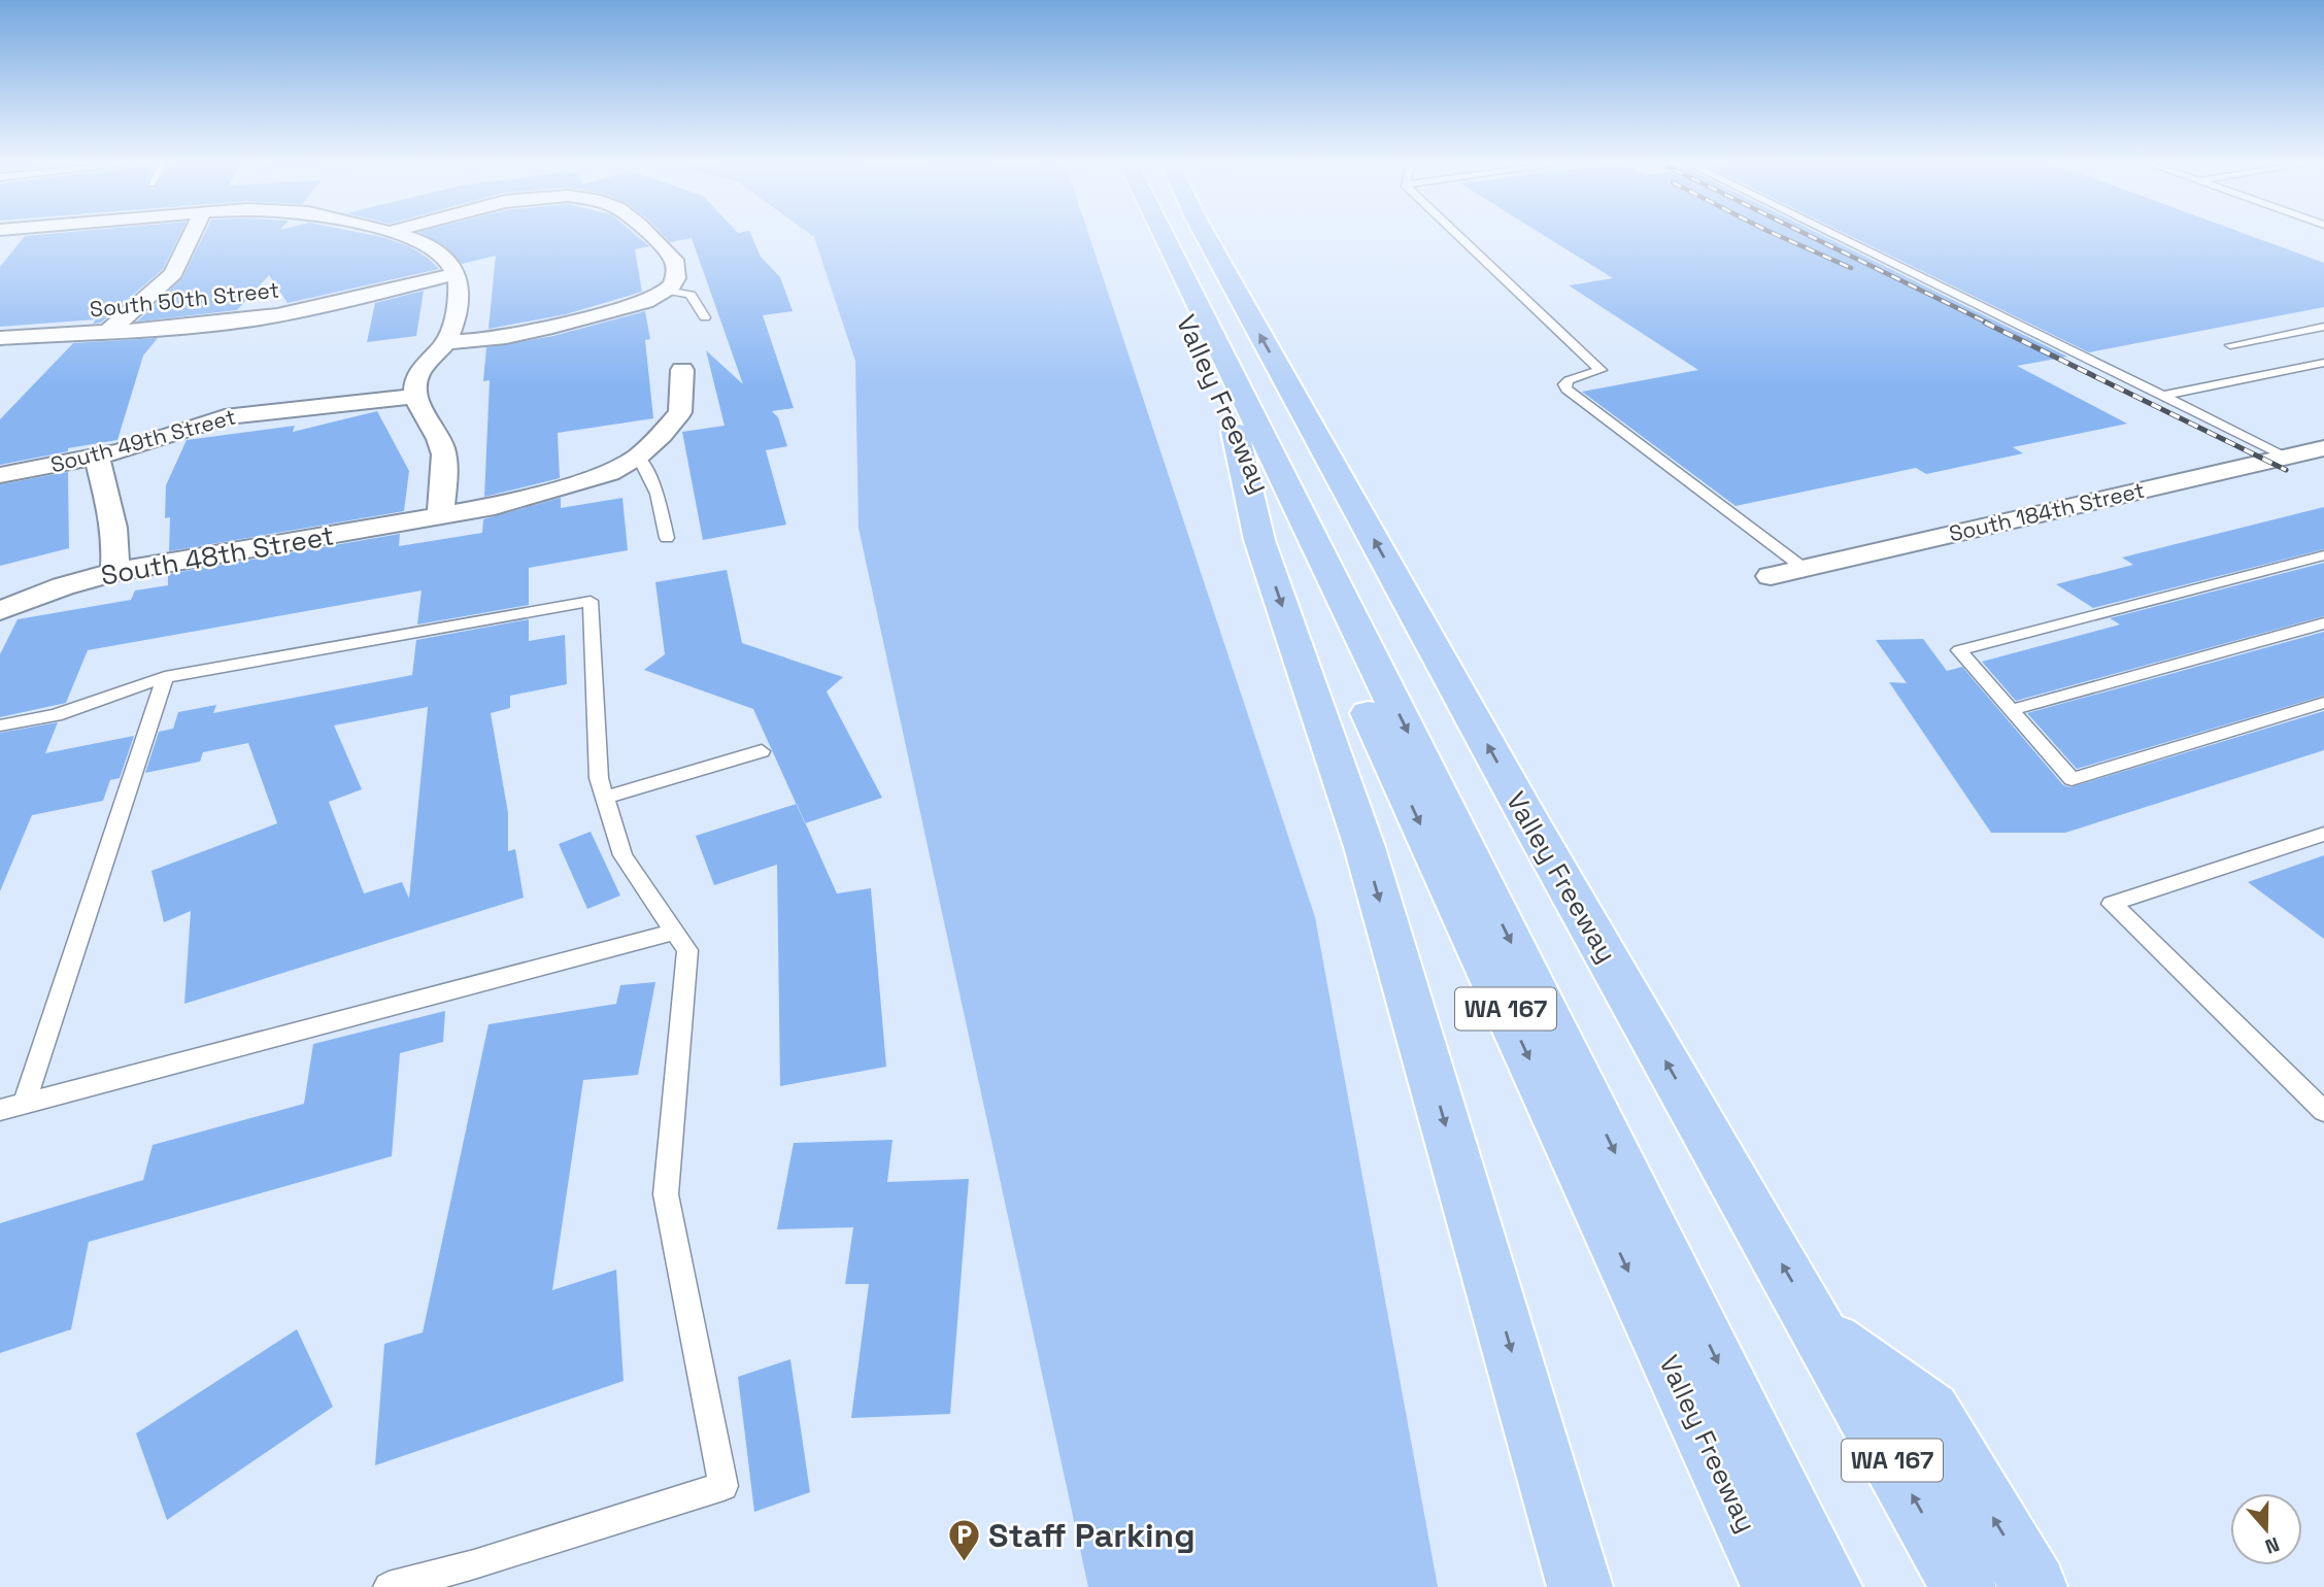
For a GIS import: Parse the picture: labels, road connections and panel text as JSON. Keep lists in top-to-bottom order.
{
  "streets": {
    "highway": ["Valley Freeway", "WA 167"],
    "street": [
      "South 50th Street",
      "South 49th Street",
      "South 184th Street",
      "South 48th Street"
    ]
  },
  "places": {
    "parking": ["Staff Parking"]
  },
  "north": "bottom"
}
